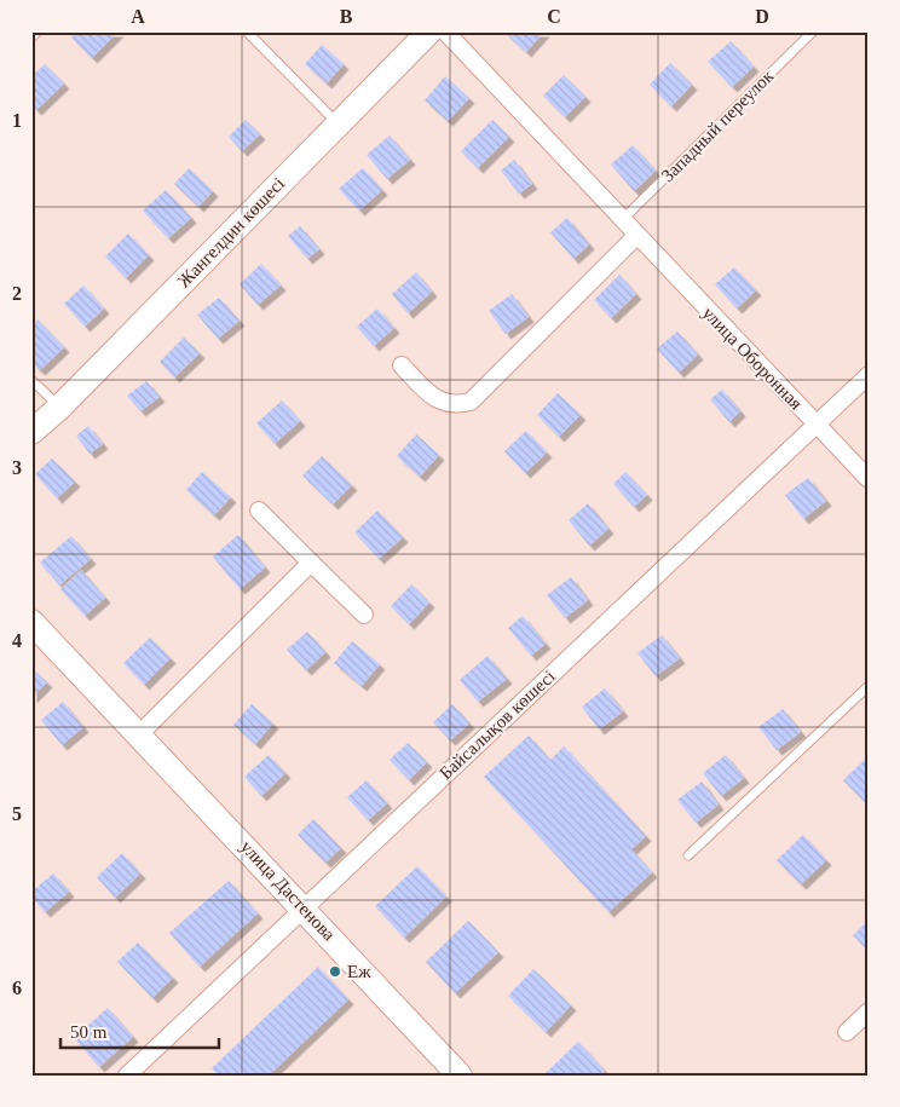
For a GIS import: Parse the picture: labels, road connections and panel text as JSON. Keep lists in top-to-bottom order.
{
  "streets": {
    "street": [
      "Жангелдин көшесі",
      "улица Оборонная",
      "Байсалықов көшесі",
      "улица Дастенова"
    ],
    "lane": ["Западный переулок"]
  },
  "crossings": [
    ["Западный переулок", "улица Оборонная"],
    ["улица Оборонная", "Байсалықов көшесі"],
    ["Байсалықов көшесі", "улица Дастенова"]
  ],
  "places": ["Еж"],
  "scale_bar": "50 m",
  "grid": {
    "columns": [
      "A",
      "B",
      "C",
      "D"
    ],
    "rows": [
      "1",
      "2",
      "3",
      "4",
      "5",
      "6"
    ]
  }
}
